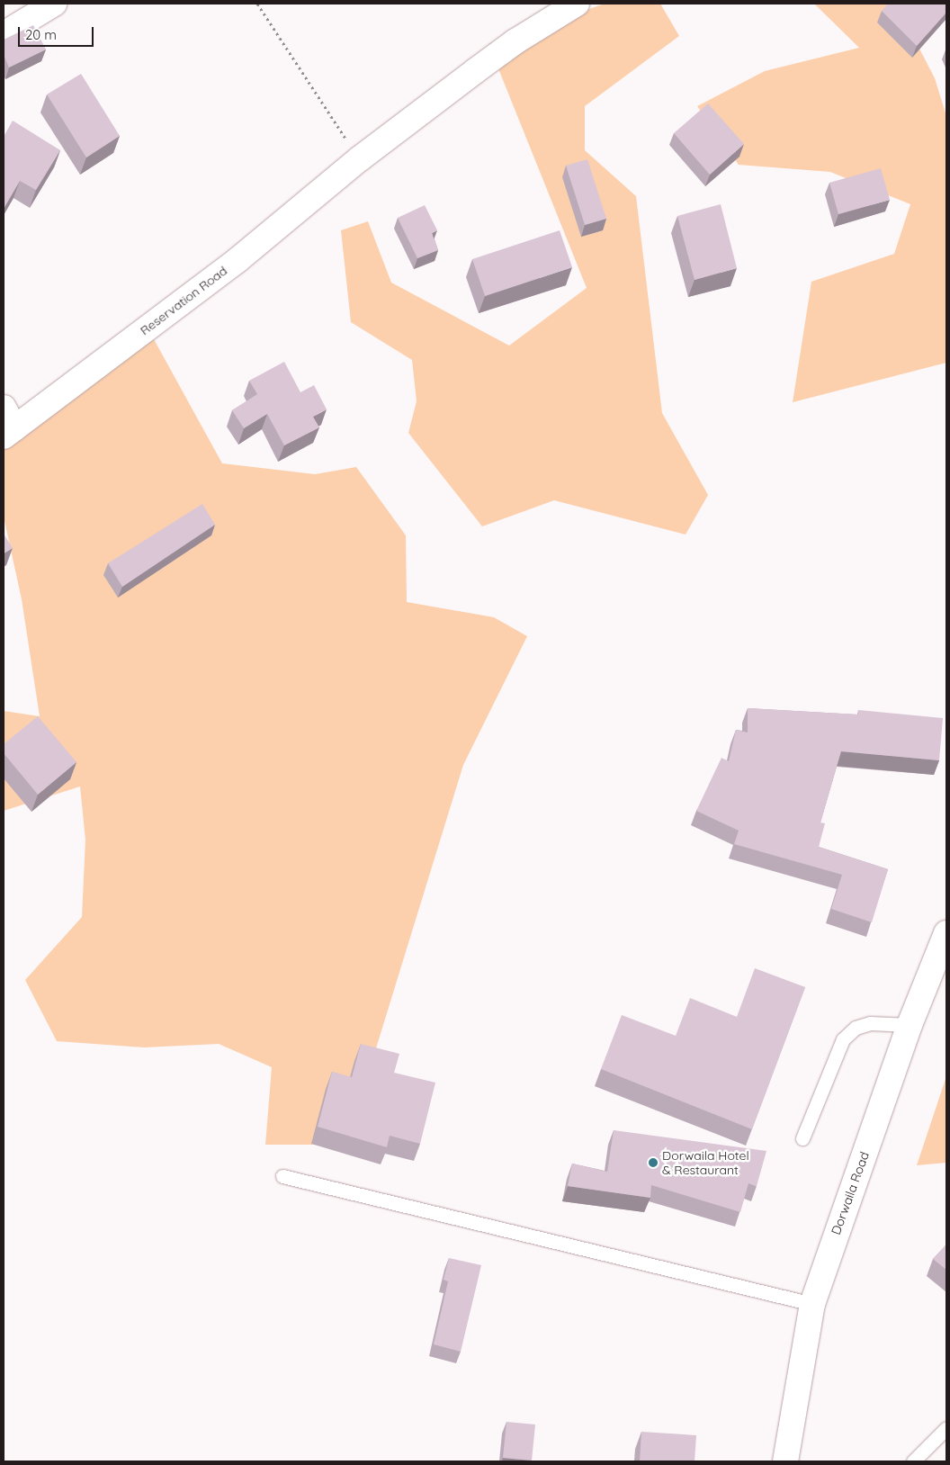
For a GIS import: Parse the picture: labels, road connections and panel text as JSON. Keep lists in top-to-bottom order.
{
  "streets": {
    "street": ["Reservation Road", "Dorwaila Road"]
  },
  "places": ["Dorwaila Hotel & Restaurant"],
  "scale_bar": "20 m"
}
